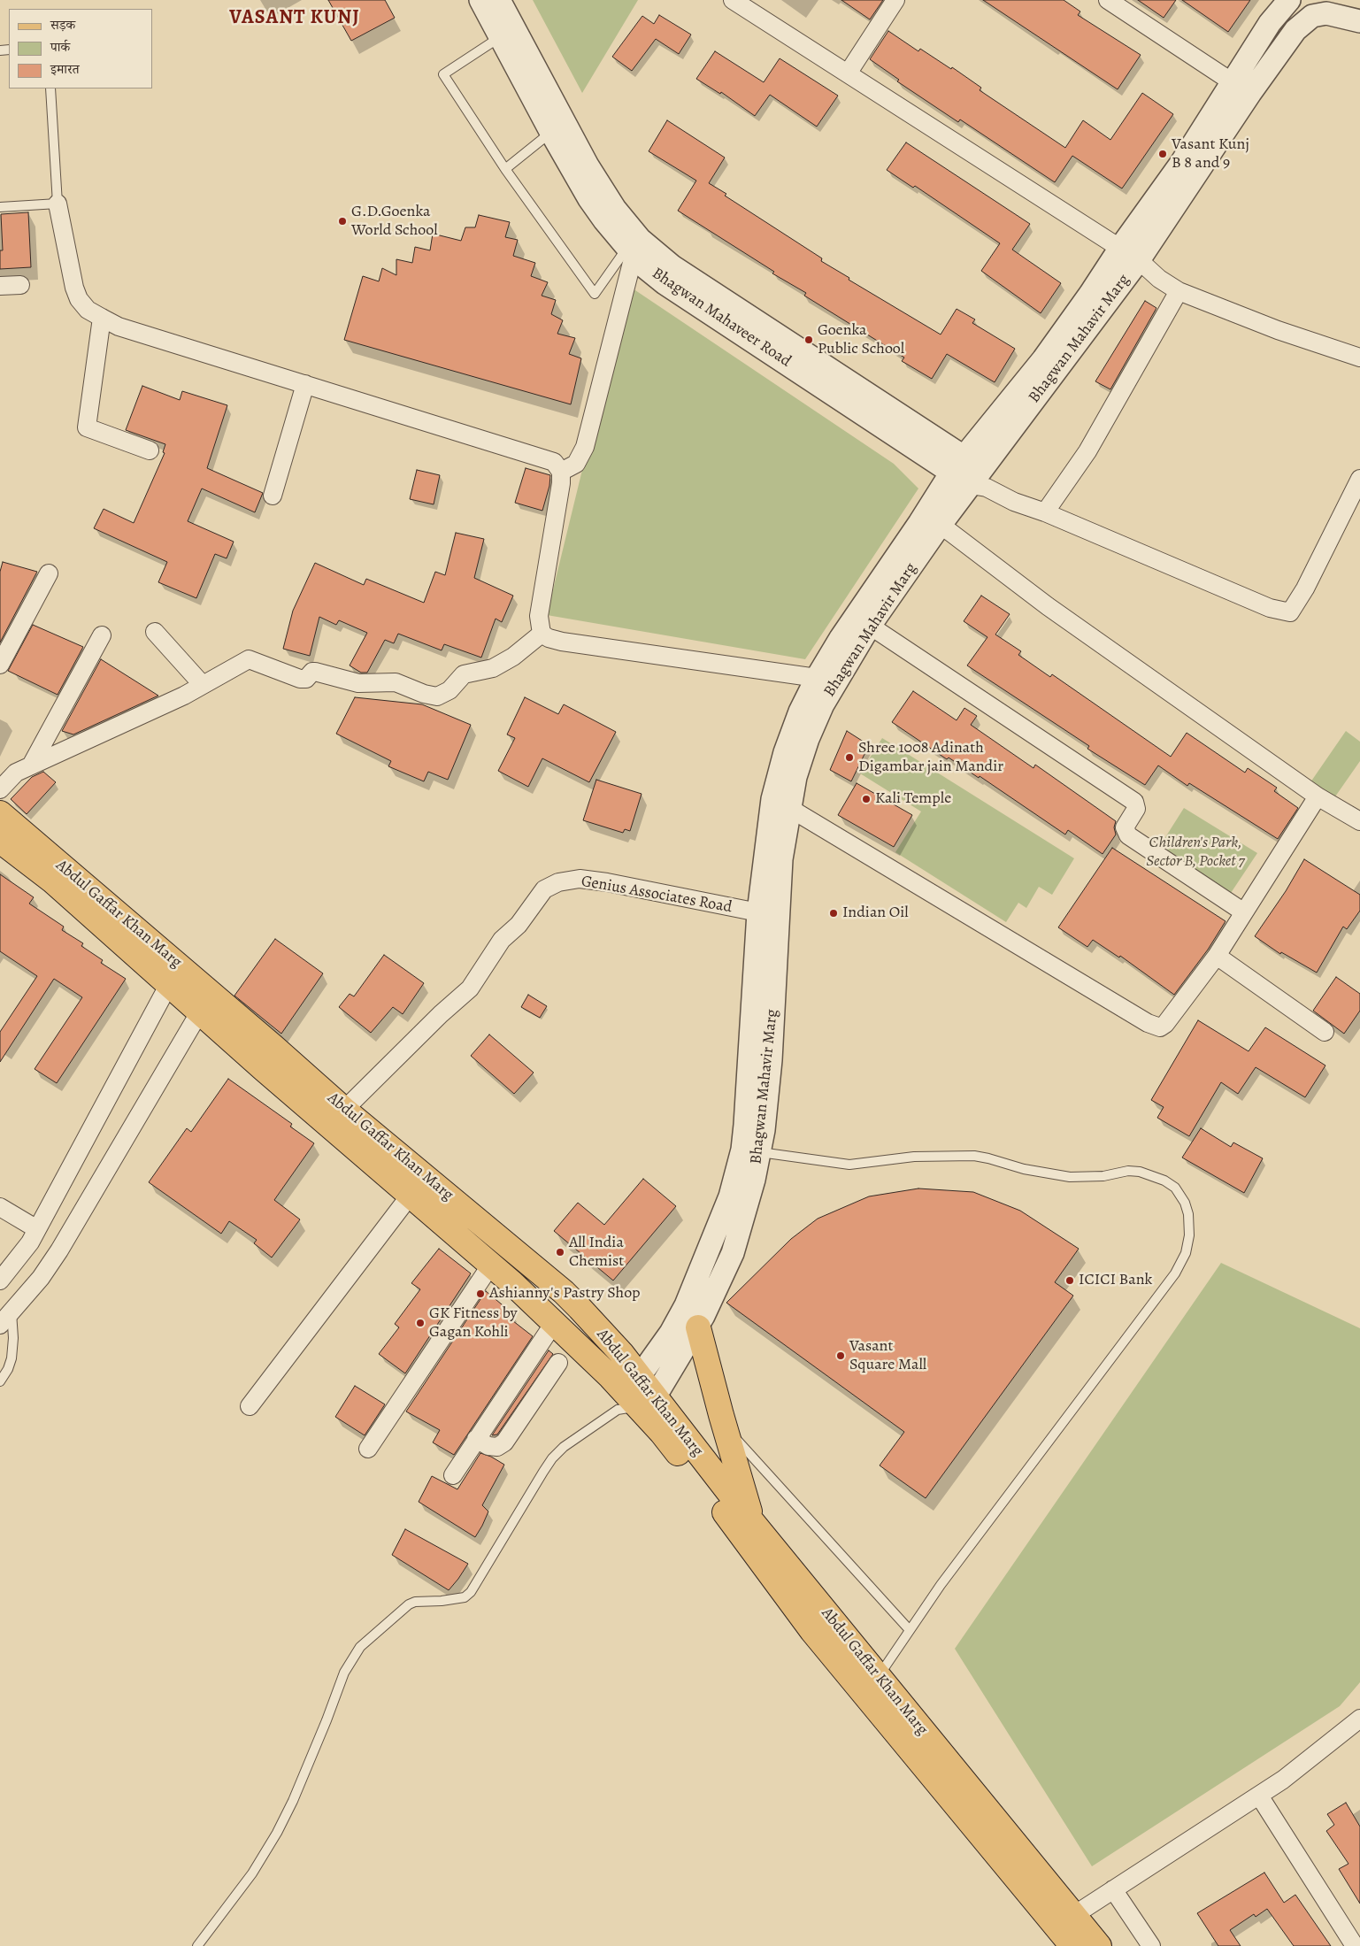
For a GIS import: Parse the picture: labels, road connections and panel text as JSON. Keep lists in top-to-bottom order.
{
  "streets": {
    "main road": ["Abdul Gaffar Khan Marg"],
    "street": ["Bhagwan Mahaveer Road", "Bhagwan Mahavir Marg", "Genius Associates Road"]
  },
  "crossings": [
    ["Bhagwan Mahaveer Road", "Bhagwan Mahavir Marg"],
    ["Bhagwan Mahavir Marg", "Genius Associates Road"],
    ["Bhagwan Mahavir Marg", "Abdul Gaffar Khan Marg"],
    ["Genius Associates Road", "Abdul Gaffar Khan Marg"]
  ],
  "districts": ["VASANT KUNJ"],
  "parks": ["Children's Park, Sector B, Pocket 7"],
  "places": [
    "Vasant Kunj B 8 and 9",
    "G.D.Goenka World School",
    "Goenka Public School",
    "Shree 1008 Adinath Digambar jain Mandir",
    "Kali Temple",
    "Indian Oil",
    "All India Chemist",
    "ICICI Bank",
    "Ashianny's Pastry Shop",
    "GK Fitness by Gagan Kohli",
    "Vasant Square Mall"
  ],
  "legend": ["सड़क", "पार्क", "इमारत"]
}
